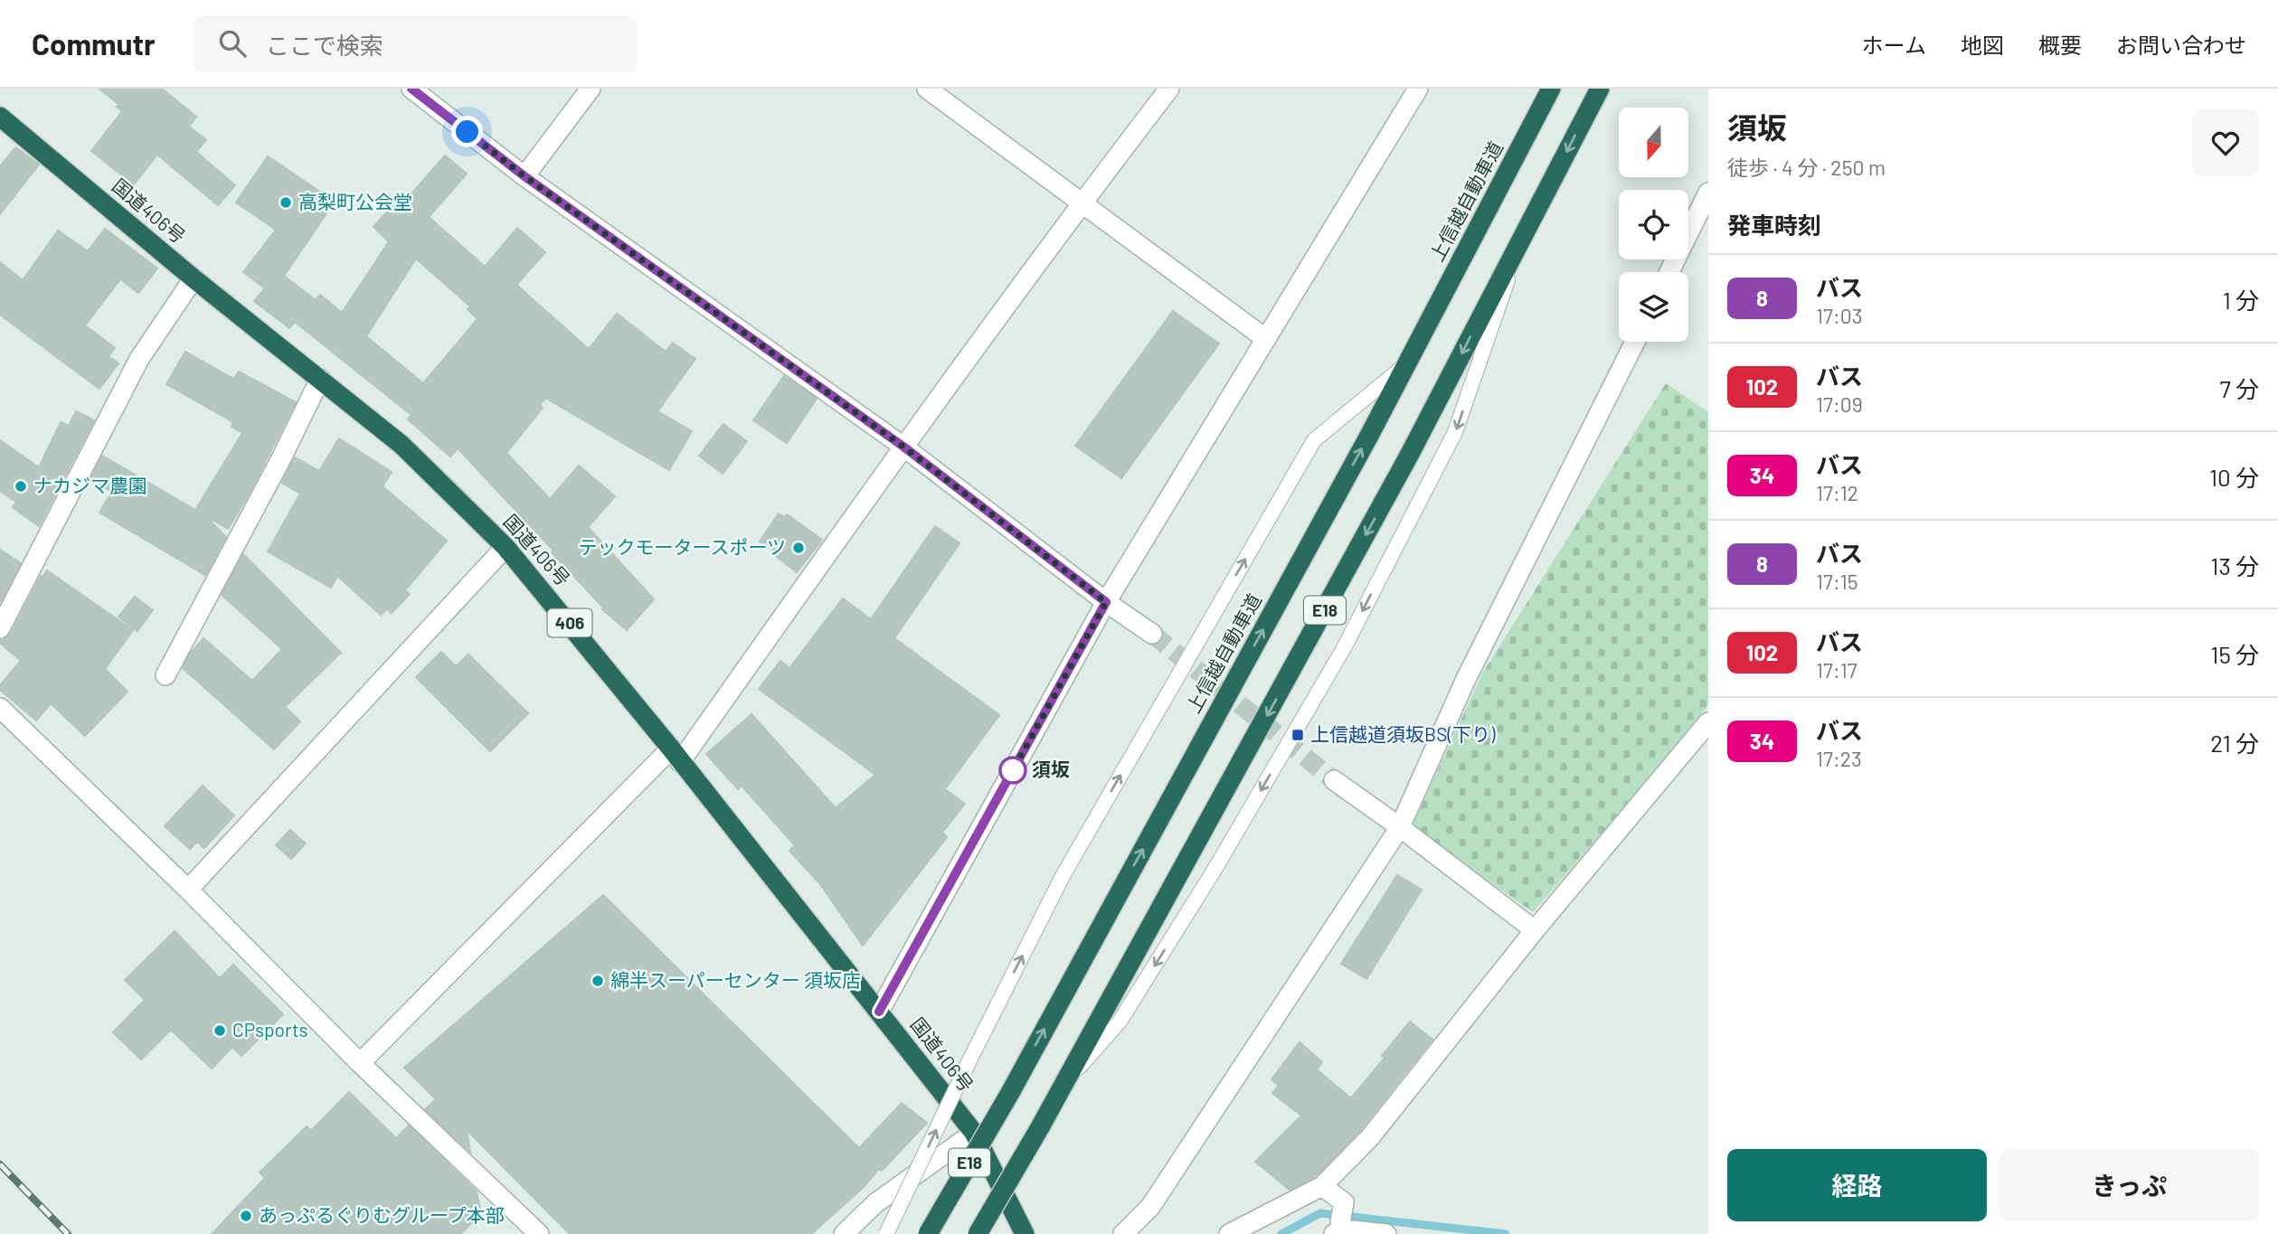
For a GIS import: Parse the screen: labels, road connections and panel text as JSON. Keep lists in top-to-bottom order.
{
  "streets": {
    "highway": [
      "上信越自動車道",
      "国道406号",
      "E18",
      "406"
    ]
  },
  "places": {
    "other": [
      "高梨町公会堂",
      "ナカジマ農園",
      "テックモータースポーツ",
      "須坂",
      "綿半スーパーセンター 須坂店",
      "CPsports",
      "あっぷるぐりむグループ本部"
    ],
    "transit": ["上信越道須坂BS(下り)"]
  },
  "lines": ["bus line 8"],
  "north": "bottom",
  "page": {
    "header": "Commutr",
    "search": "ここで検索",
    "nav": [
      "ホーム",
      "地図",
      "概要",
      "お問い合わせ"
    ],
    "heading": [
      ["須坂", "徒歩 · 4 分 · 250 m"],
      "発車時刻"
    ],
    "list": [
      {
        "mark": "8",
        "name": "バス",
        "note": "17:03",
        "value": "1 分"
      },
      {
        "mark": "102",
        "name": "バス",
        "note": "17:09",
        "value": "7 分"
      },
      {
        "mark": "34",
        "name": "バス",
        "note": "17:12",
        "value": "10 分"
      },
      {
        "mark": "8",
        "name": "バス",
        "note": "17:15",
        "value": "13 分"
      },
      {
        "mark": "102",
        "name": "バス",
        "note": "17:17",
        "value": "15 分"
      },
      {
        "mark": "34",
        "name": "バス",
        "note": "17:23",
        "value": "21 分"
      }
    ],
    "buttons": ["経路", "きっぷ"]
  }
}
